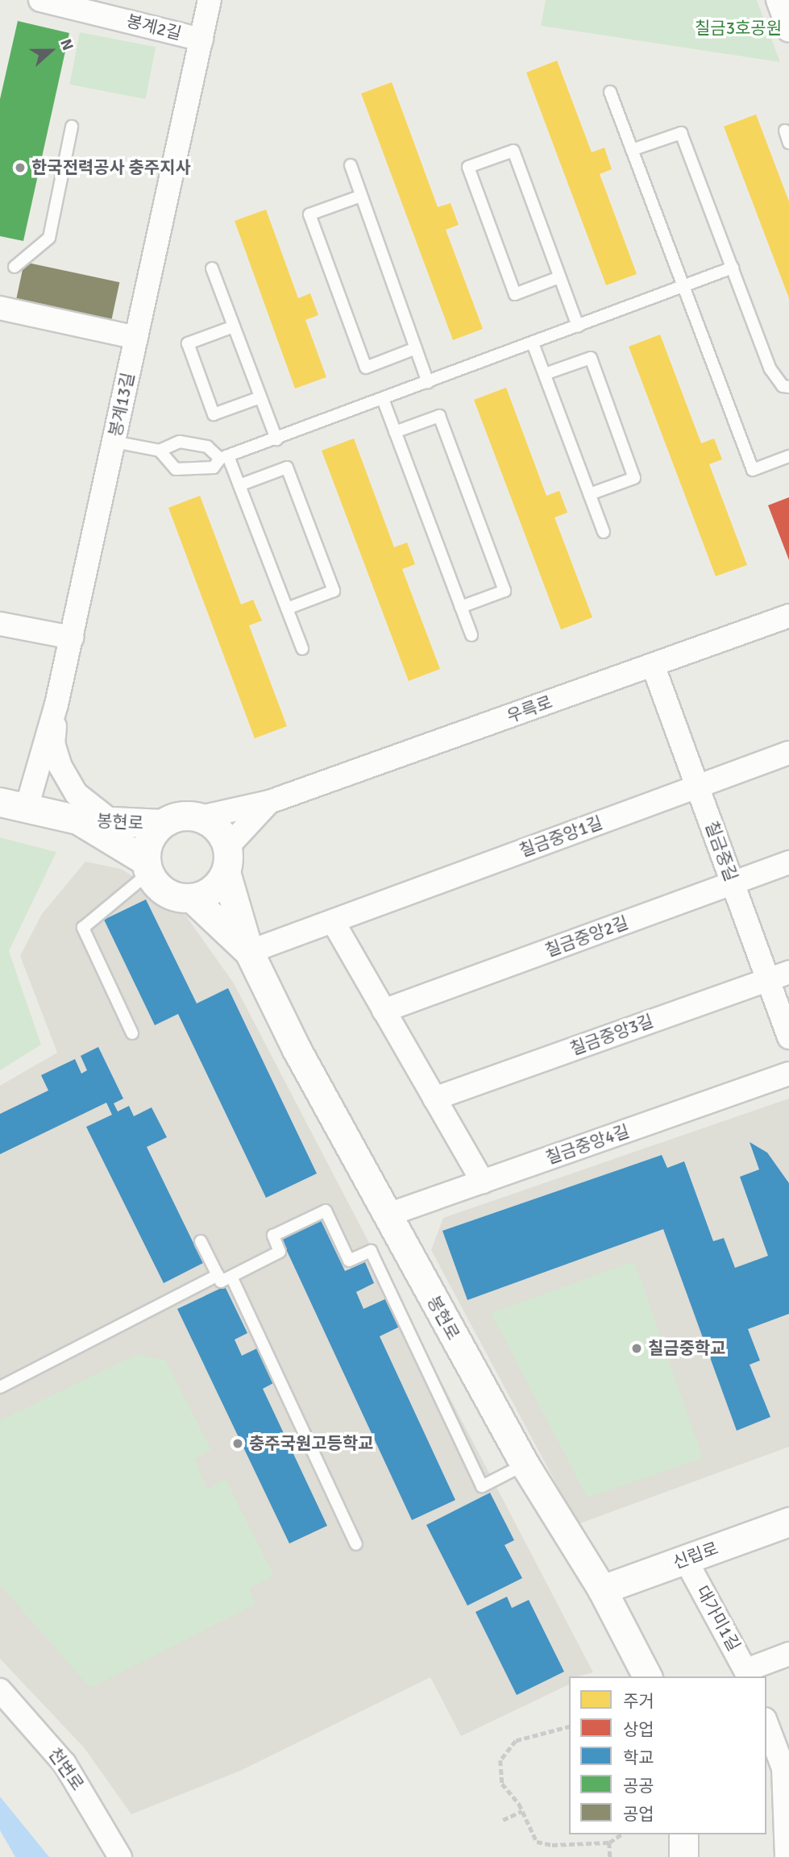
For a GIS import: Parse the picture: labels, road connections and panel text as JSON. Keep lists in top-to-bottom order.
{
  "streets": {
    "street": [
      "봉계2길",
      "봉계13길",
      "우륵로",
      "봉현로",
      "칠금중앙1길",
      "칠금중길",
      "칠금중앙2길",
      "칠금중앙3길",
      "칠금중앙4길",
      "신립로",
      "대가미1길",
      "천변로"
    ]
  },
  "crossings": [
    ["봉계2길", "봉계13길"],
    ["봉계13길", "봉현로"],
    ["우륵로", "봉현로"],
    ["우륵로", "칠금중길"],
    ["봉현로", "칠금중앙1길"],
    ["봉현로", "칠금중앙4길"],
    ["봉현로", "신립로"],
    ["칠금중앙1길", "칠금중길"],
    ["칠금중길", "칠금중앙2길"],
    ["칠금중길", "칠금중앙3길"],
    ["신립로", "대가미1길"]
  ],
  "parks": ["칠금3호공원"],
  "places": ["한국전력공사 충주지사", "칠금중학교", "충주국원고등학교"],
  "legend": [
    "주거",
    "상업",
    "학교",
    "공공",
    "공업"
  ],
  "north": "right"
}
